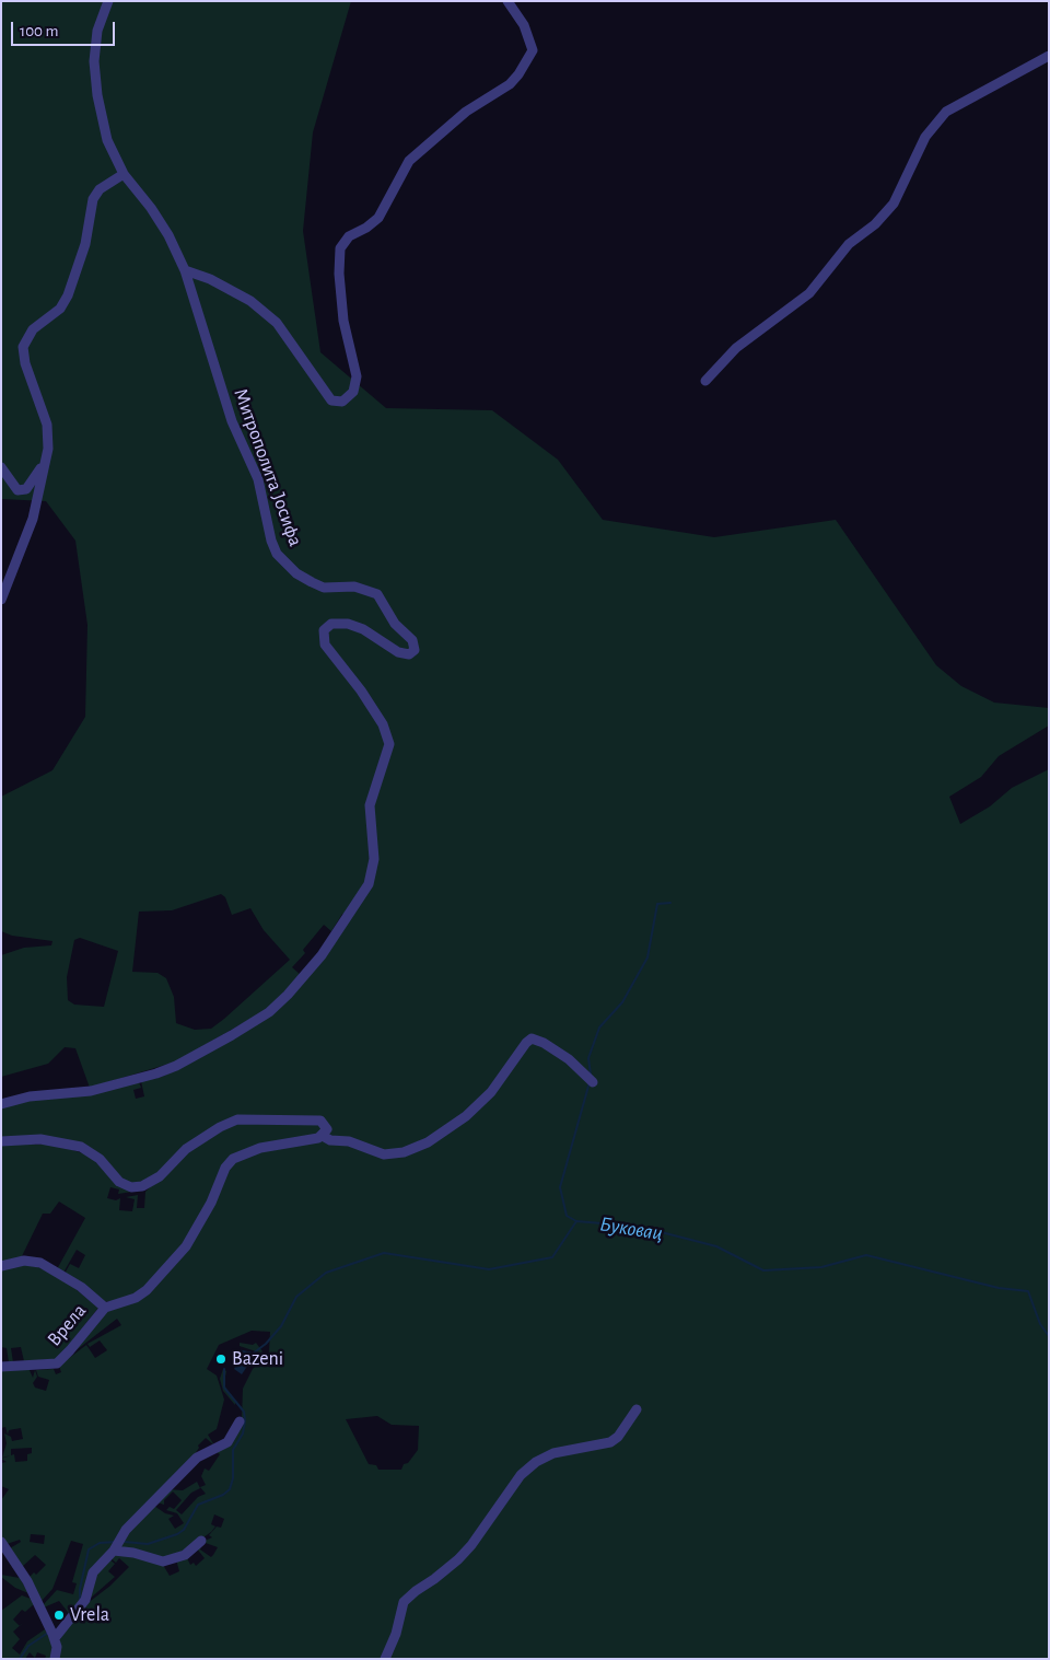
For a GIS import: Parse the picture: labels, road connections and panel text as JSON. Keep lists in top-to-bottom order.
{
  "streets": {
    "street": ["Митрополита Јосифа", "Врела"]
  },
  "water": ["Буковац"],
  "places": ["Bazeni", "Vrela"],
  "scale_bar": "100 m"
}
